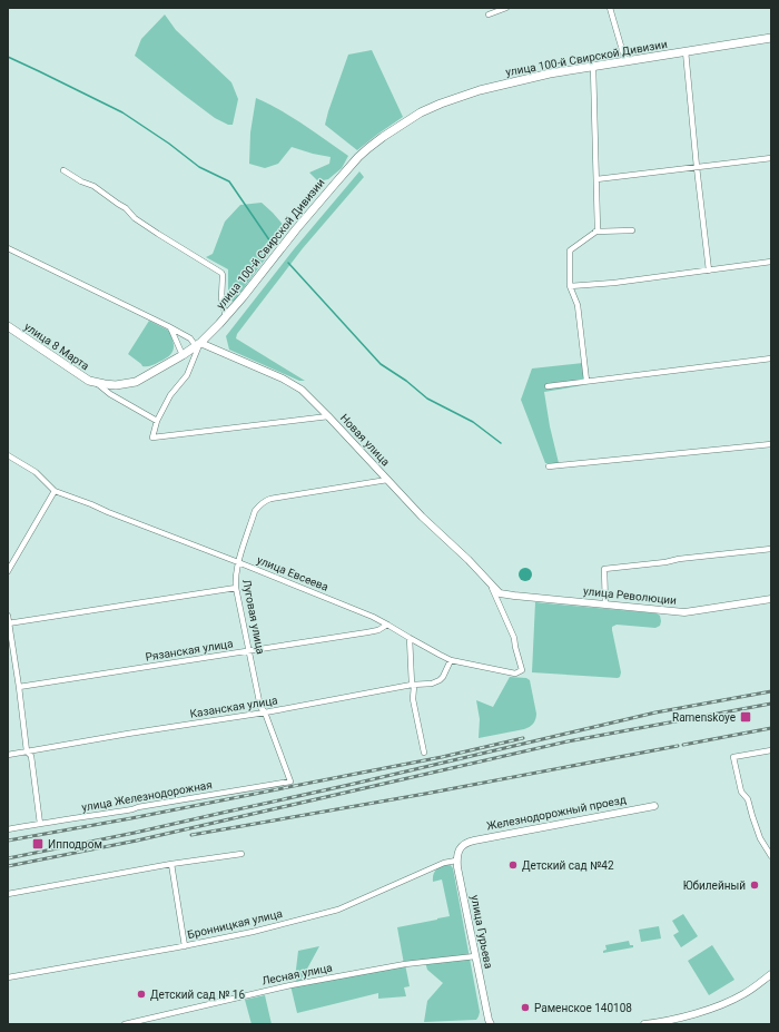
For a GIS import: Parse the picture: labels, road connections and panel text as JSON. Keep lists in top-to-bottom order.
{
  "streets": {
    "main road": ["улица 100-й Свирской Дивизии", "улица 8 Марта"],
    "street": [
      "Новая улица",
      "улица Евсеева",
      "улица Революции",
      "Луговая улица",
      "Рязанская улица",
      "Казанская улица",
      "улица Железнодорожная",
      "Железнодорожный проезд",
      "Бронницкая улица",
      "улица Гурьева",
      "Лесная улица"
    ]
  },
  "crossings": [
    ["улица 100-й Свирской Дивизии", "улица 8 Марта"],
    ["улица 100-й Свирской Дивизии", "Новая улица"],
    ["улица 8 Марта", "Новая улица"],
    ["Новая улица", "улица Евсеева"],
    ["Новая улица", "улица Революции"],
    ["Новая улица", "Луговая улица"],
    ["улица Евсеева", "улица Революции"],
    ["улица Евсеева", "Луговая улица"],
    ["улица Евсеева", "Рязанская улица"],
    ["улица Евсеева", "Казанская улица"],
    ["Луговая улица", "Рязанская улица"],
    ["Луговая улица", "Казанская улица"],
    ["Луговая улица", "улица Железнодорожная"],
    ["Железнодорожный проезд", "Бронницкая улица"],
    ["Железнодорожный проезд", "улица Гурьева"],
    ["Бронницкая улица", "улица Гурьева"],
    ["улица Гурьева", "Лесная улица"]
  ],
  "places": {
    "transit": ["Ramenskoye", "Ипподром"],
    "other": [
      "Детский сад №42",
      "Юбилейный",
      "Детский сад № 16",
      "Раменское 140108"
    ]
  }
}
